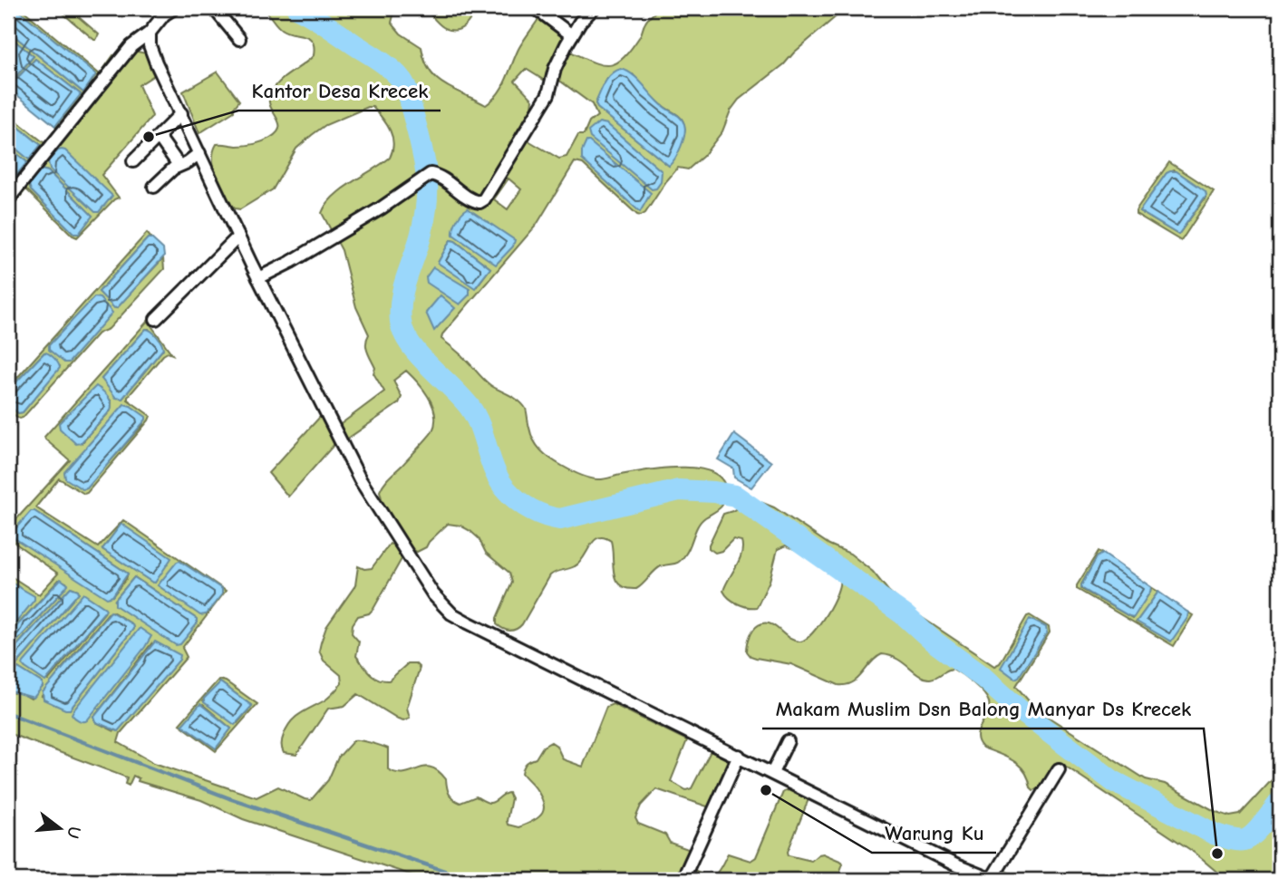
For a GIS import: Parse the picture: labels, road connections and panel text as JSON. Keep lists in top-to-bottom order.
{
  "places": ["Kantor Desa Krecek", "Warung Ku", "Makam Muslim Dsn Balong Manyar Ds Krecek"],
  "north": "right"
}
